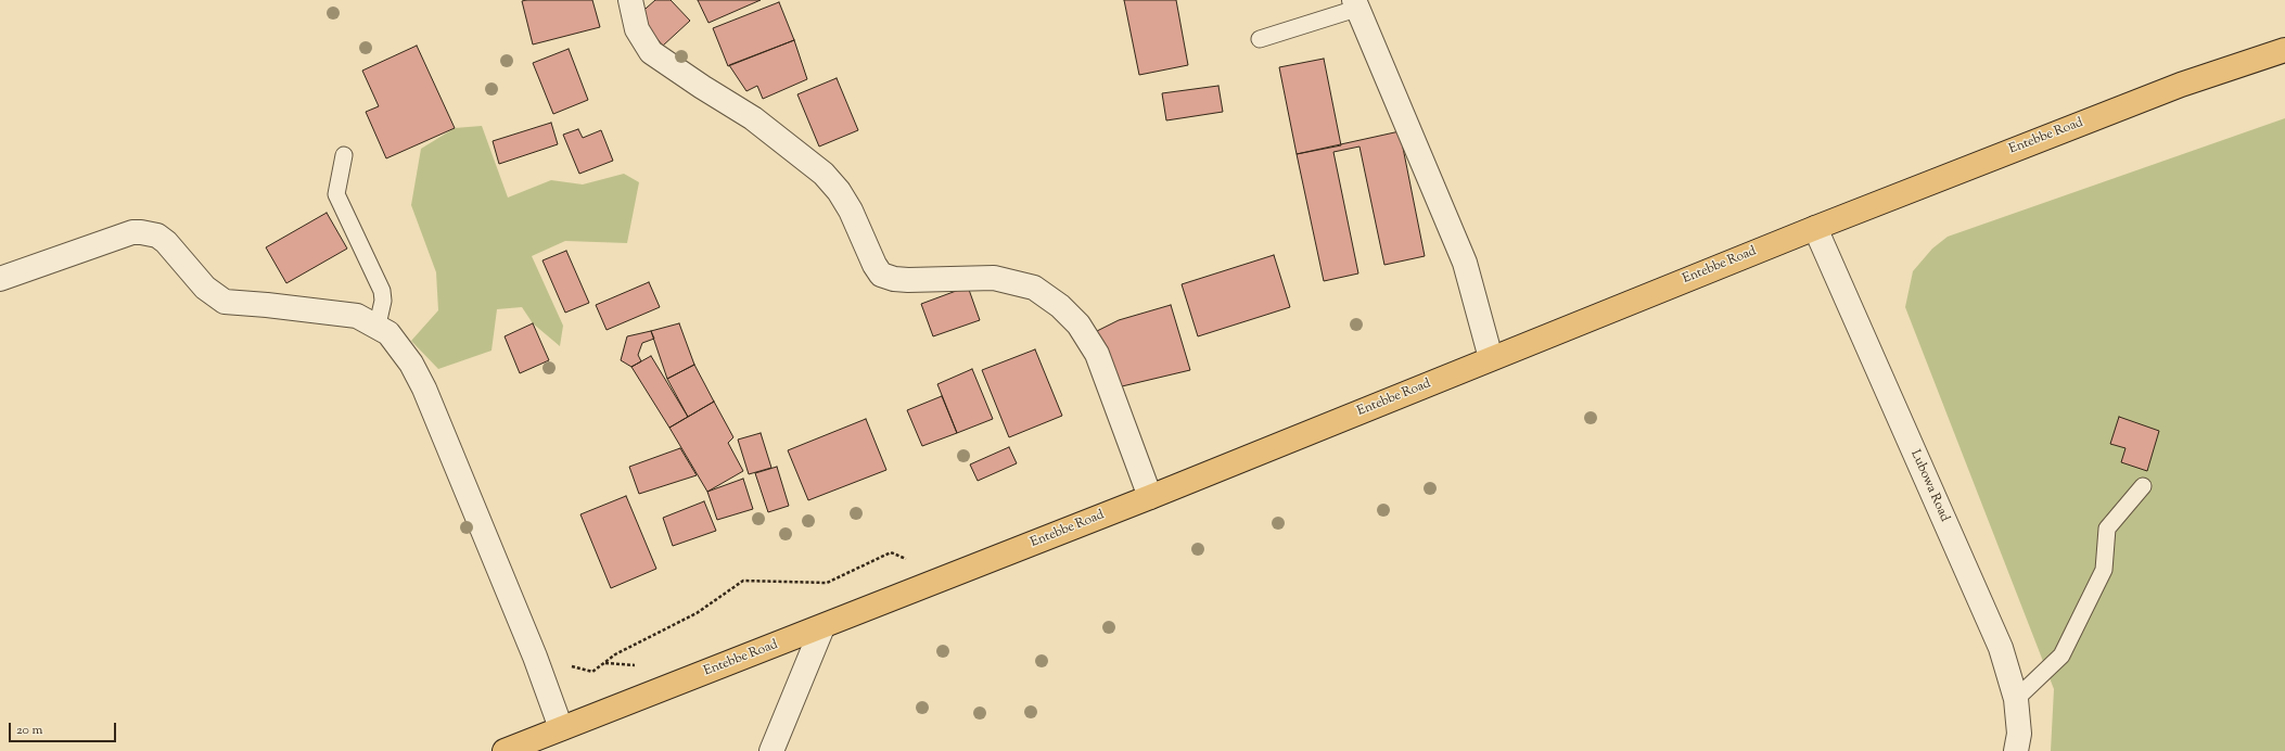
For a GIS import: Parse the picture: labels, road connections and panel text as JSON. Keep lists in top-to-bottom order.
{
  "streets": {
    "main road": ["Entebbe Road"],
    "street": ["Lubowa Road"]
  },
  "crossings": [
    ["Entebbe Road", "Lubowa Road"]
  ],
  "scale_bar": "20 m"
}
